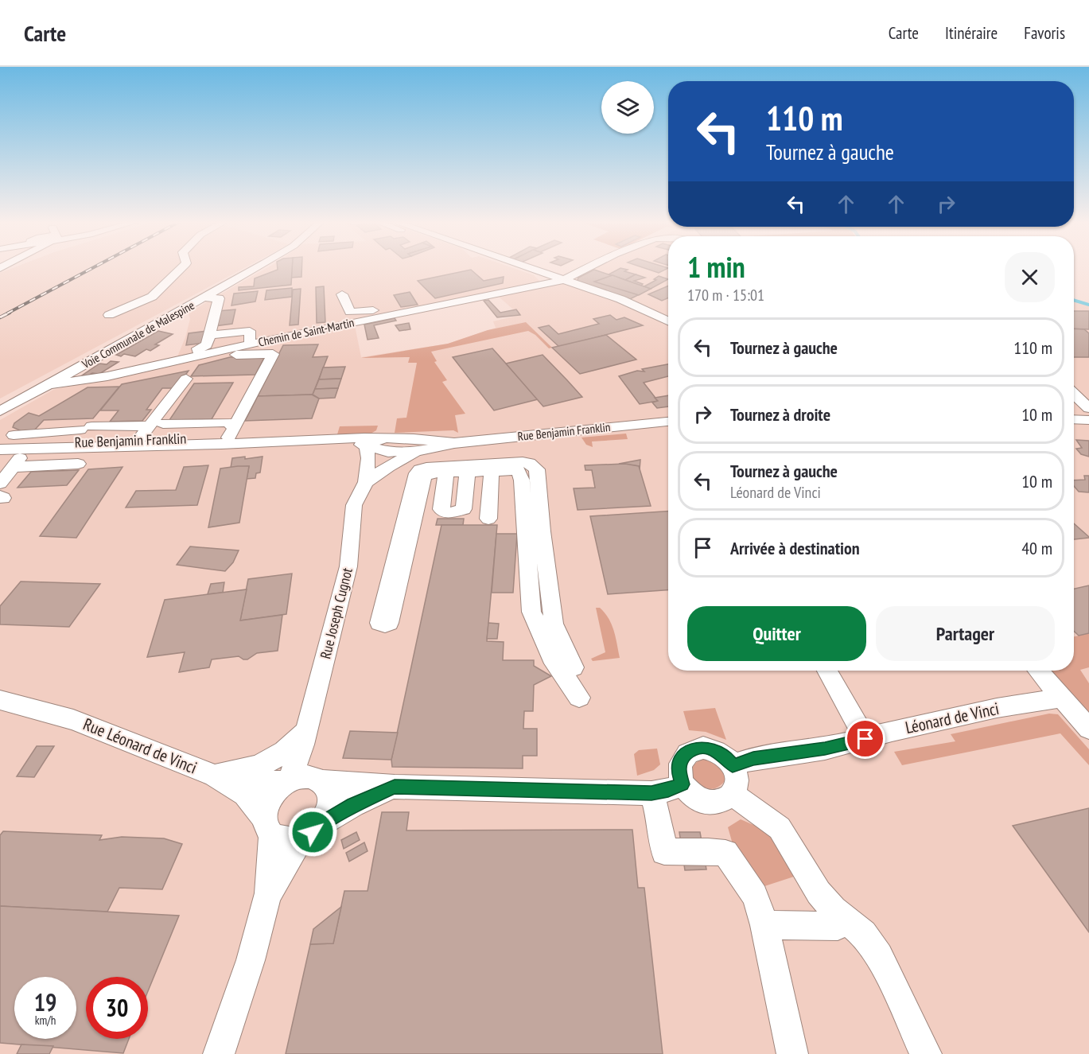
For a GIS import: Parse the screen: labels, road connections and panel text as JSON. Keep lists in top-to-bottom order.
{
  "streets": {
    "street": [
      "Chemin de Saint-Martin",
      "Voie Communale de Malespine",
      "Rue Benjamin Franklin",
      "Rue Joseph Cugnot",
      "Léonard de Vinci",
      "Rue Léonard de Vinci"
    ]
  },
  "crossings": [
    ["Chemin de Saint-Martin", "Voie Communale de Malespine"],
    ["Rue Joseph Cugnot", "Rue Léonard de Vinci"]
  ],
  "page": {
    "header": "Carte",
    "nav": ["Carte", "Itinéraire", "Favoris"],
    "turn": ["110 m", "Tournez à gauche"],
    "heading": ["1 min", "170 m · 15:01"],
    "list": [
      {
        "name": "Tournez à gauche",
        "value": "110 m"
      },
      {
        "name": "Tournez à droite",
        "value": "10 m"
      },
      {
        "name": "Tournez à gauche",
        "note": "Léonard de Vinci",
        "value": "10 m"
      },
      {
        "name": "Arrivée à destination",
        "value": "40 m"
      }
    ],
    "buttons": ["Quitter", "Partager"],
    "speed": "19 km/h",
    "limit": "30"
  }
}
